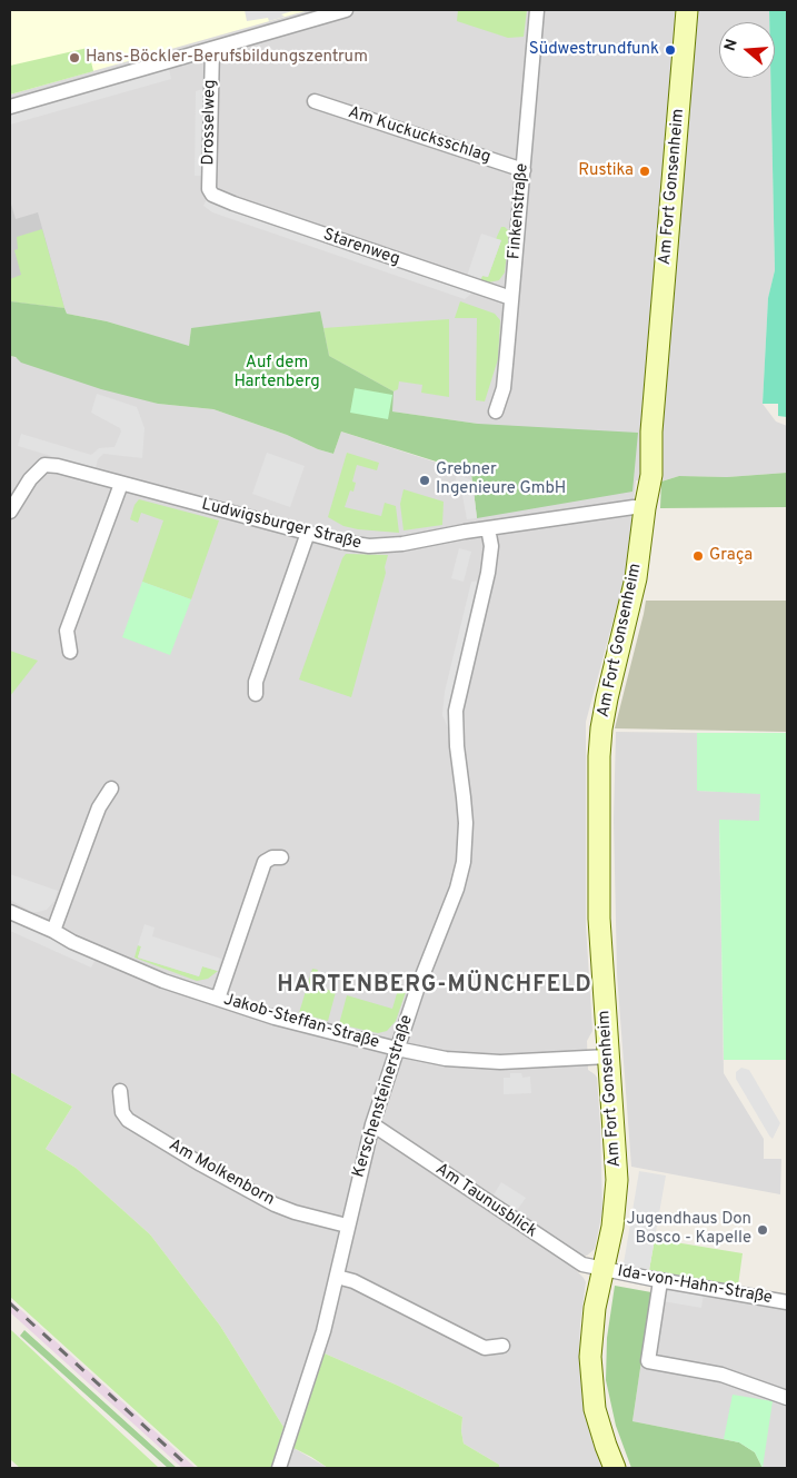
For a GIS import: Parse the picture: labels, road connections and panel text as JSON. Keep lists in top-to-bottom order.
{
  "streets": {
    "street": [
      "Drosselweg",
      "Am Kuckucksschlag",
      "Am Fort Gonsenheim",
      "Finkenstraße",
      "Starenweg",
      "Ludwigsburger Straße",
      "Jakob-Steffan-Straße",
      "Kerschensteinerstraße",
      "Am Molkenborn",
      "Am Taunusblick",
      "Ida-von-Hahn-Straße"
    ]
  },
  "crossings": [
    ["Drosselweg", "Starenweg"],
    ["Am Kuckucksschlag", "Finkenstraße"],
    ["Am Fort Gonsenheim", "Ludwigsburger Straße"],
    ["Am Fort Gonsenheim", "Jakob-Steffan-Straße"],
    ["Am Fort Gonsenheim", "Am Taunusblick"],
    ["Am Fort Gonsenheim", "Ida-von-Hahn-Straße"],
    ["Finkenstraße", "Starenweg"],
    ["Ludwigsburger Straße", "Kerschensteinerstraße"],
    ["Jakob-Steffan-Straße", "Kerschensteinerstraße"],
    ["Kerschensteinerstraße", "Am Molkenborn"],
    ["Kerschensteinerstraße", "Am Taunusblick"],
    ["Am Taunusblick", "Ida-von-Hahn-Straße"]
  ],
  "districts": ["HARTENBERG-MÜNCHFELD"],
  "parks": ["Auf dem Hartenberg"],
  "places": [
    "Südwestrundfunk",
    "Hans-Böckler-Berufsbildungszentrum",
    "Rustika",
    "Grebner Ingenieure GmbH",
    "Graça",
    "Jugendhaus Don Bosco - Kapelle"
  ],
  "north": "left"
}
